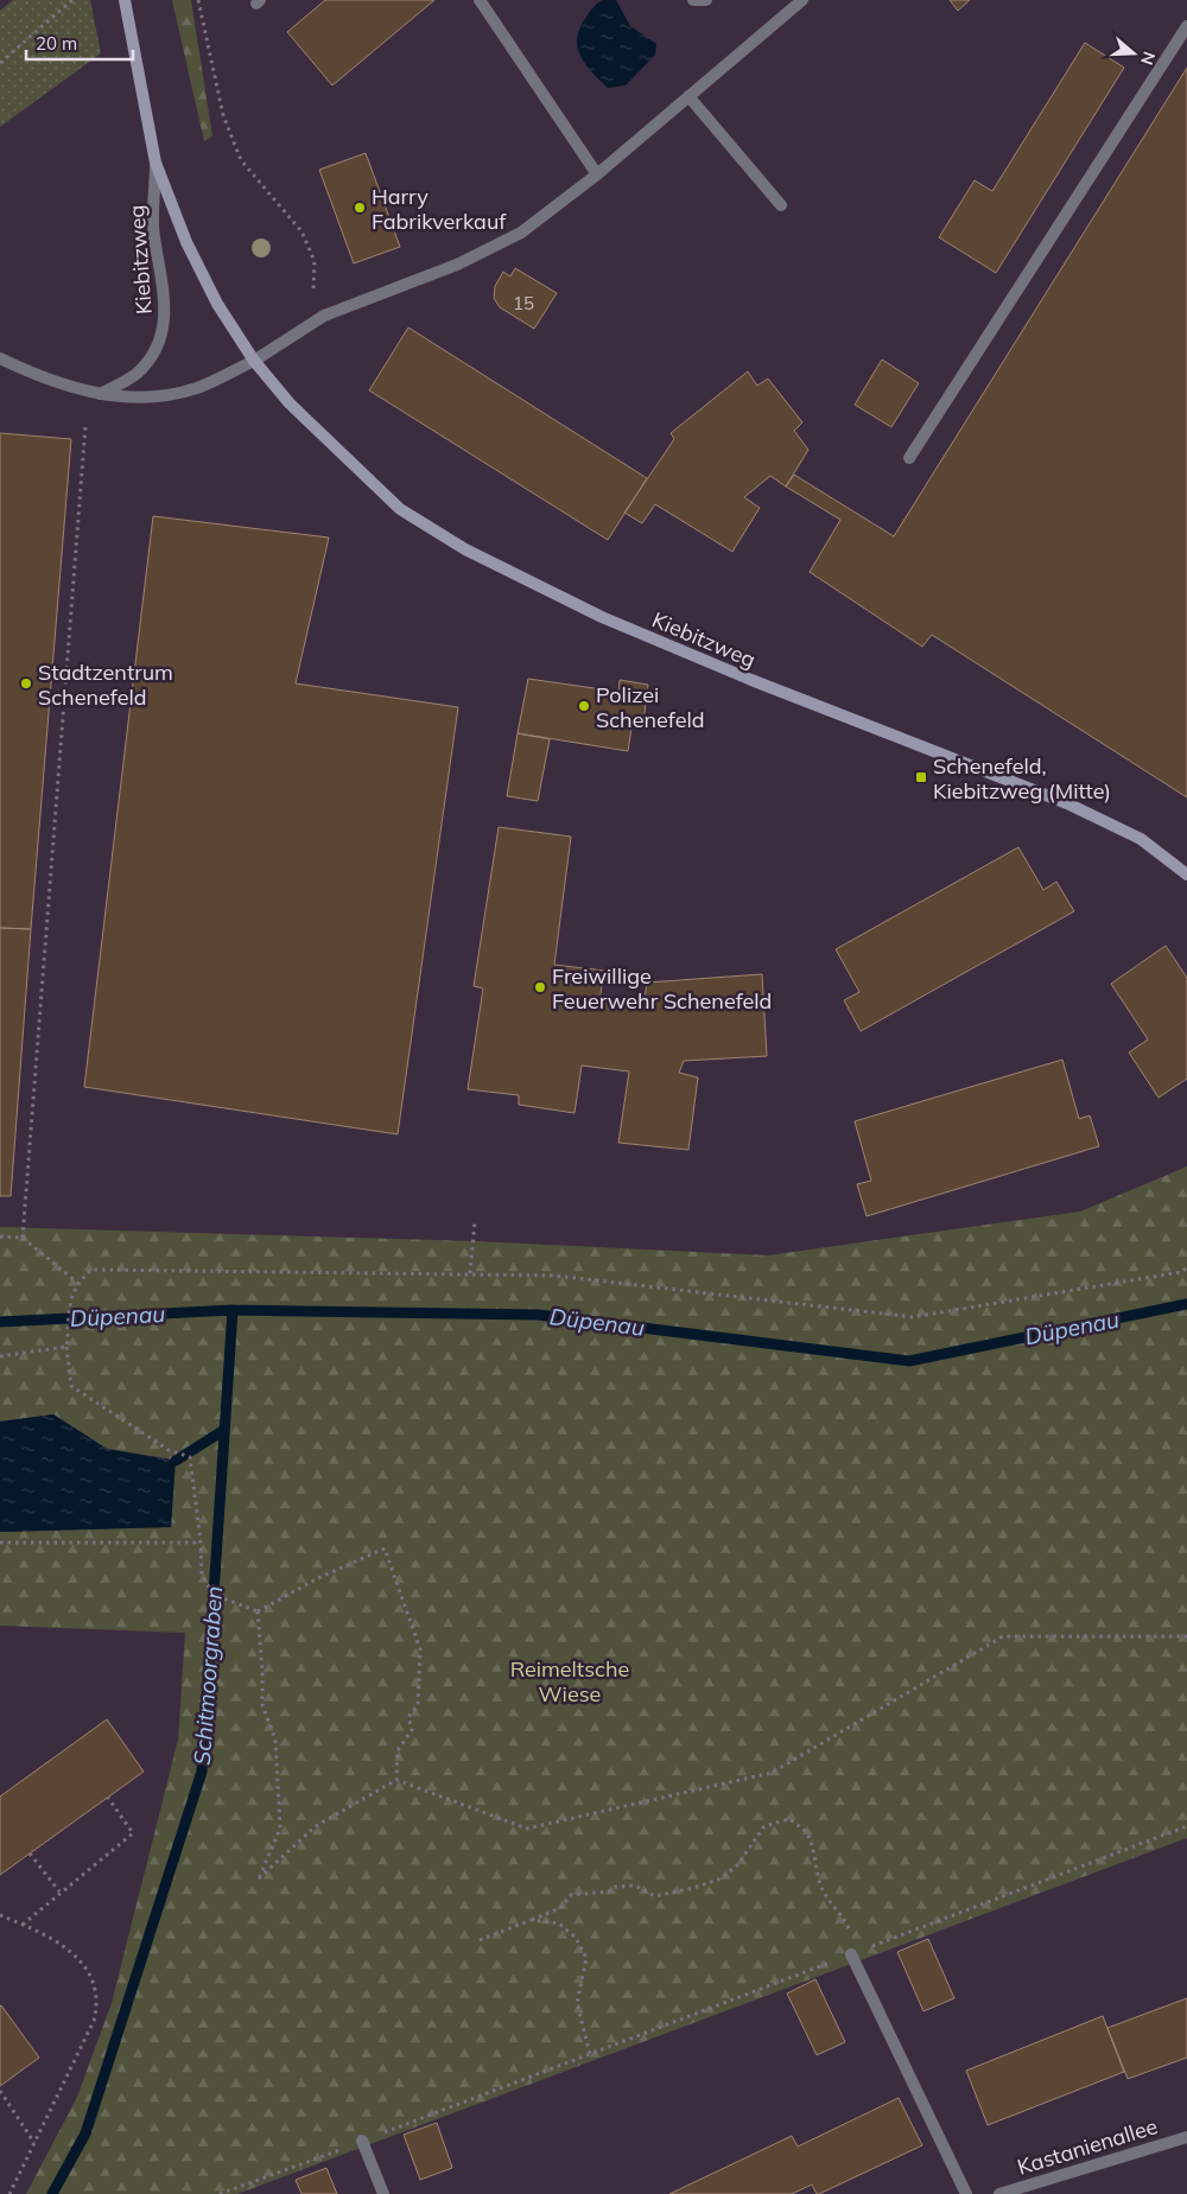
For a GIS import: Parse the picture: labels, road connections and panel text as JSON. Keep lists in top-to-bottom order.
{
  "streets": {
    "street": ["Kiebitzweg", "Kastanienallee"]
  },
  "water": ["Düpenau", "Schitmoorgraben"],
  "parks": ["Reimeltsche Wiese"],
  "places": {
    "other": [
      "Harry Fabrikverkauf",
      "Stadtzentrum Schenefeld",
      "Polizei Schenefeld",
      "Freiwillige Feuerwehr Schenefeld"
    ],
    "transit": ["Schenefeld, Kiebitzweg (Mitte)"]
  },
  "house_numbers": ["15"],
  "scale_bar": "20 m",
  "north": "right"
}
